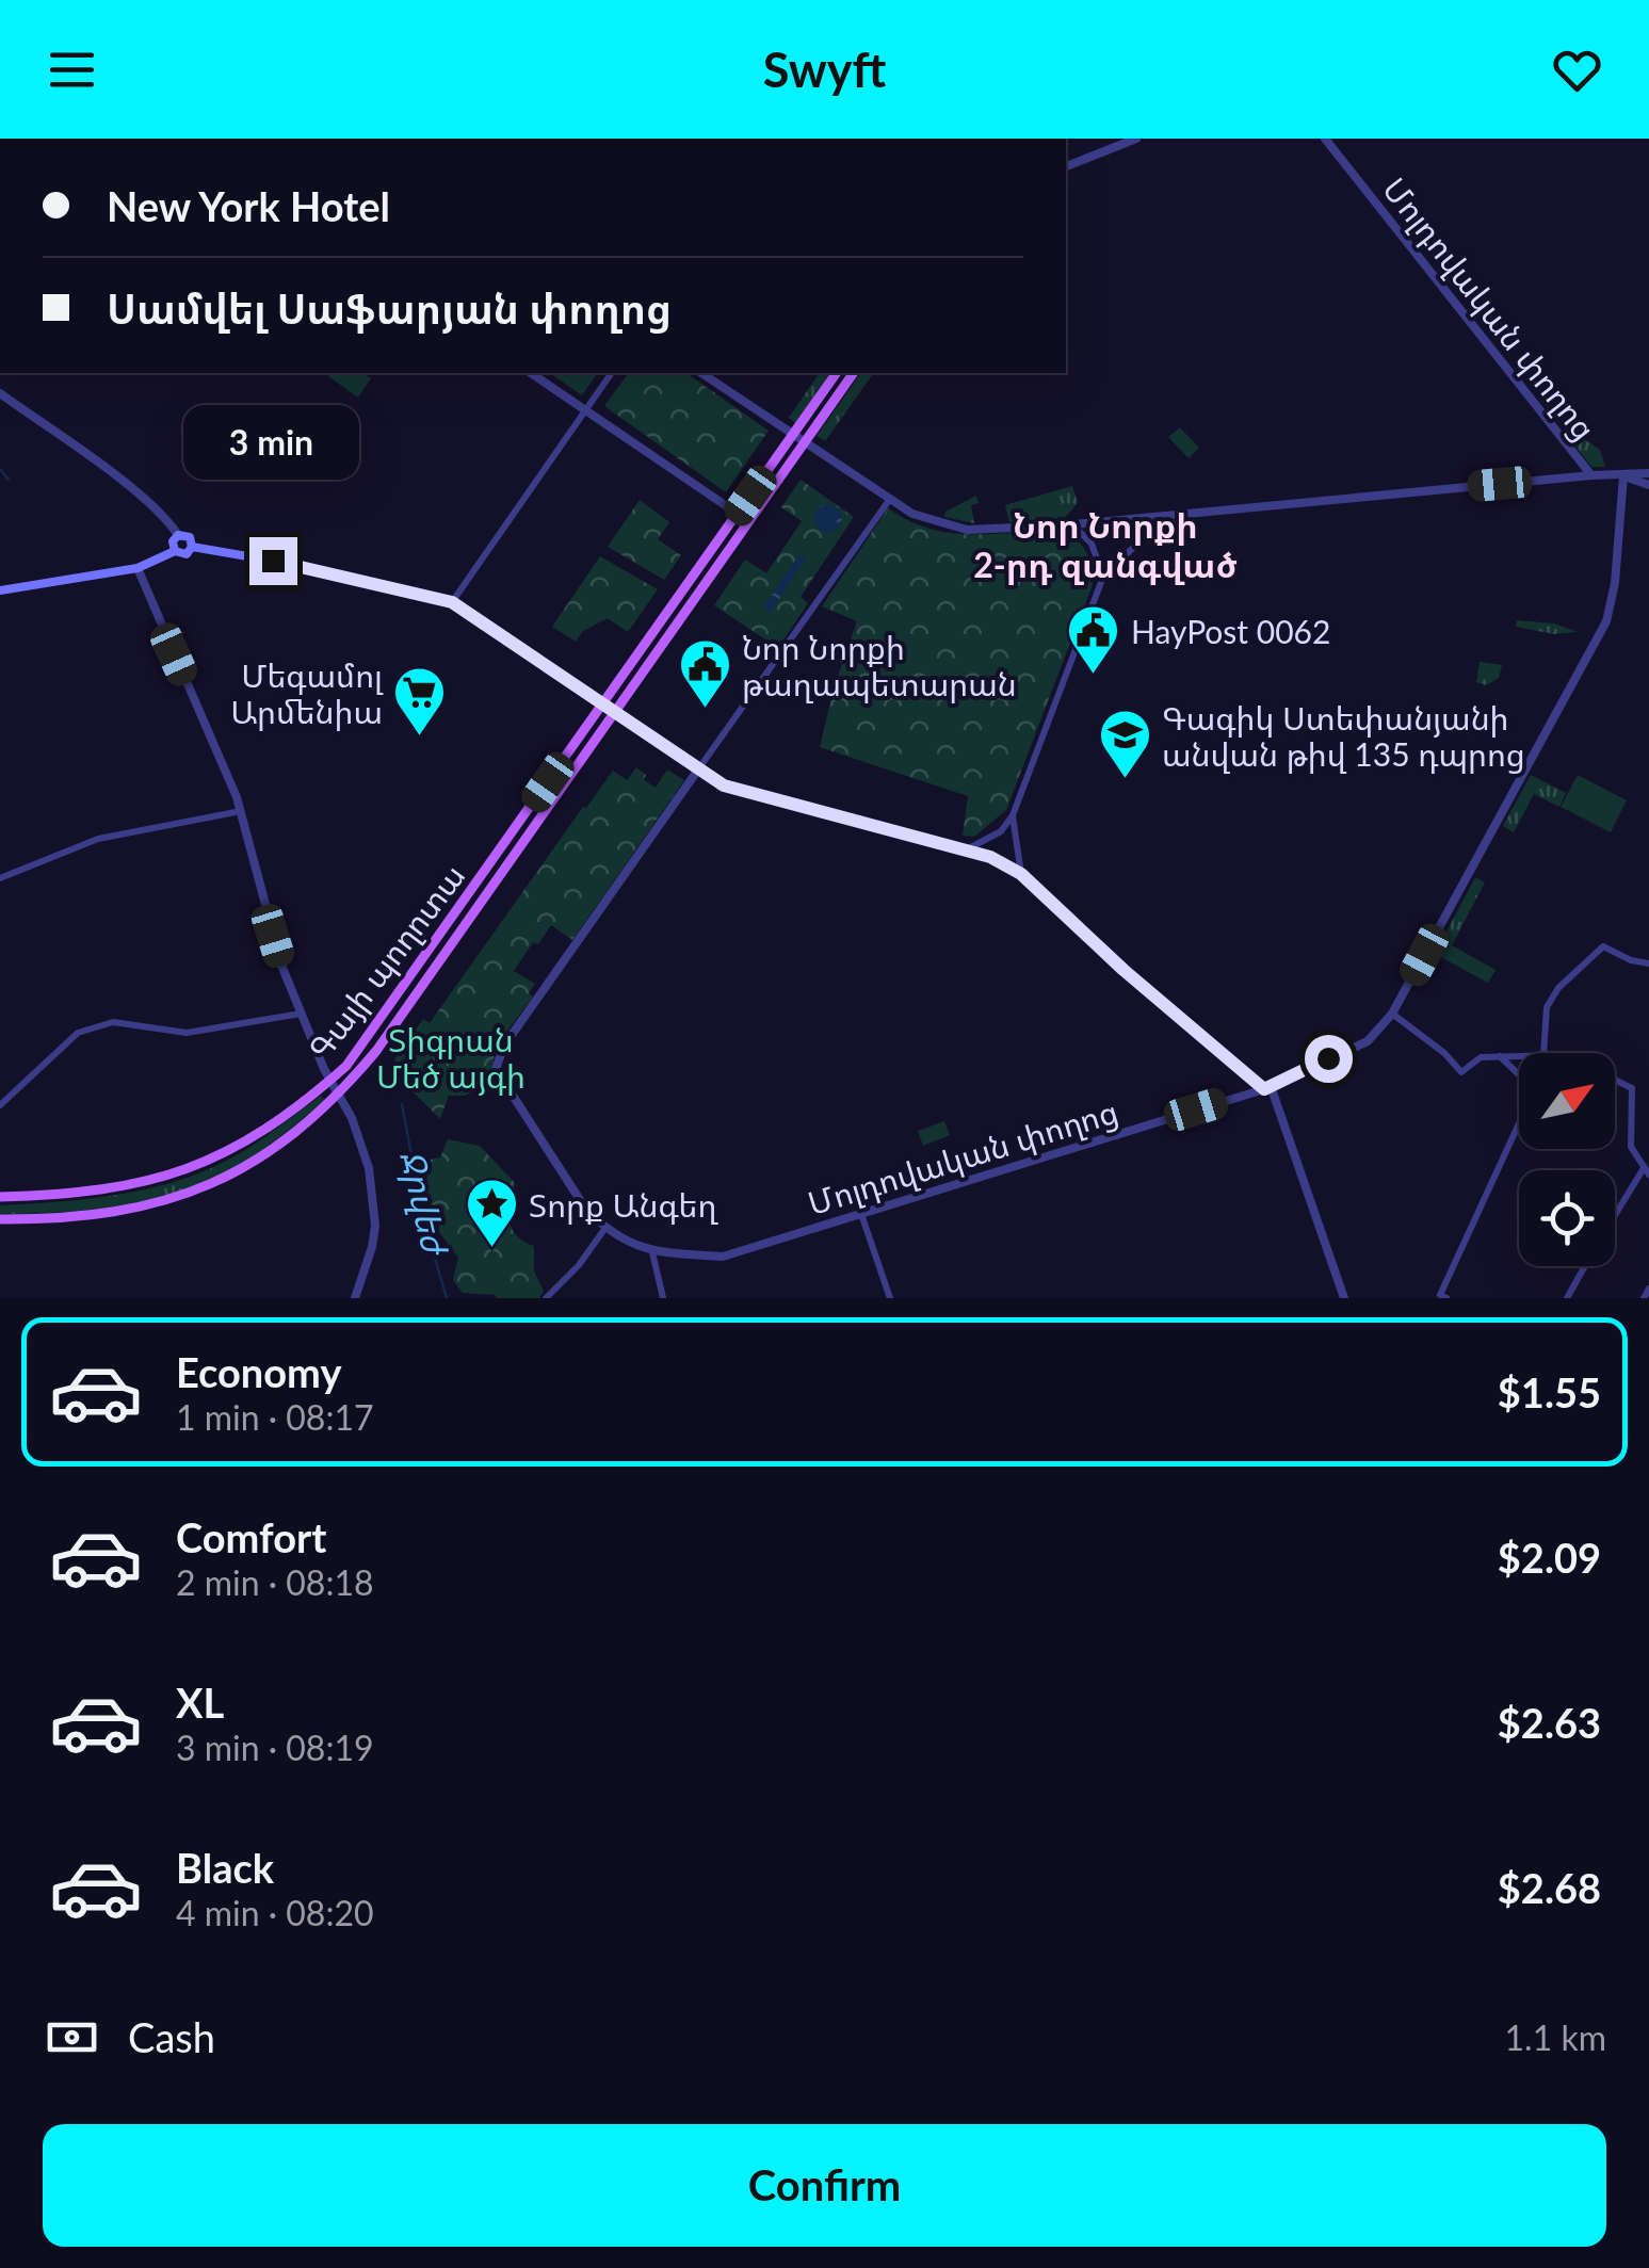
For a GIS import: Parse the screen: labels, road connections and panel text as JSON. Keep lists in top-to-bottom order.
{
  "streets": {
    "main road": ["Գայի պողոտա"],
    "street": ["Մոլդովական փողոց"]
  },
  "districts": ["Նոր Նորքի 2-րդ զանգված"],
  "water": ["Ջրվեժ"],
  "parks": ["Տիգրան Մեծ այգի"],
  "places": {
    "public building": ["HayPost 0062", "Նոր Նորքի թաղապետարան"],
    "supermarket": ["Մեգամոլ Արմենիա"],
    "school or university": ["Գագիկ Ստեփանյանի անվան թիվ 135 դպրոց"],
    "place": ["Տորք Անգեղ"]
  },
  "north": "top right",
  "page": {
    "header": "Swyft",
    "banner": ["New York Hotel", "Սամվել Սաֆարյան փողոց"],
    "bubble": "3 min",
    "list": [
      {
        "name": "Economy",
        "note": "1 min · 08:17",
        "value": "$1.55"
      },
      {
        "name": "Comfort",
        "note": "2 min · 08:18",
        "value": "$2.09"
      },
      {
        "name": "XL",
        "note": "3 min · 08:19",
        "value": "$2.63"
      },
      {
        "name": "Black",
        "note": "4 min · 08:20",
        "value": "$2.68"
      }
    ],
    "pay": ["Cash", "1.1 km"],
    "buttons": "Confirm"
  }
}
